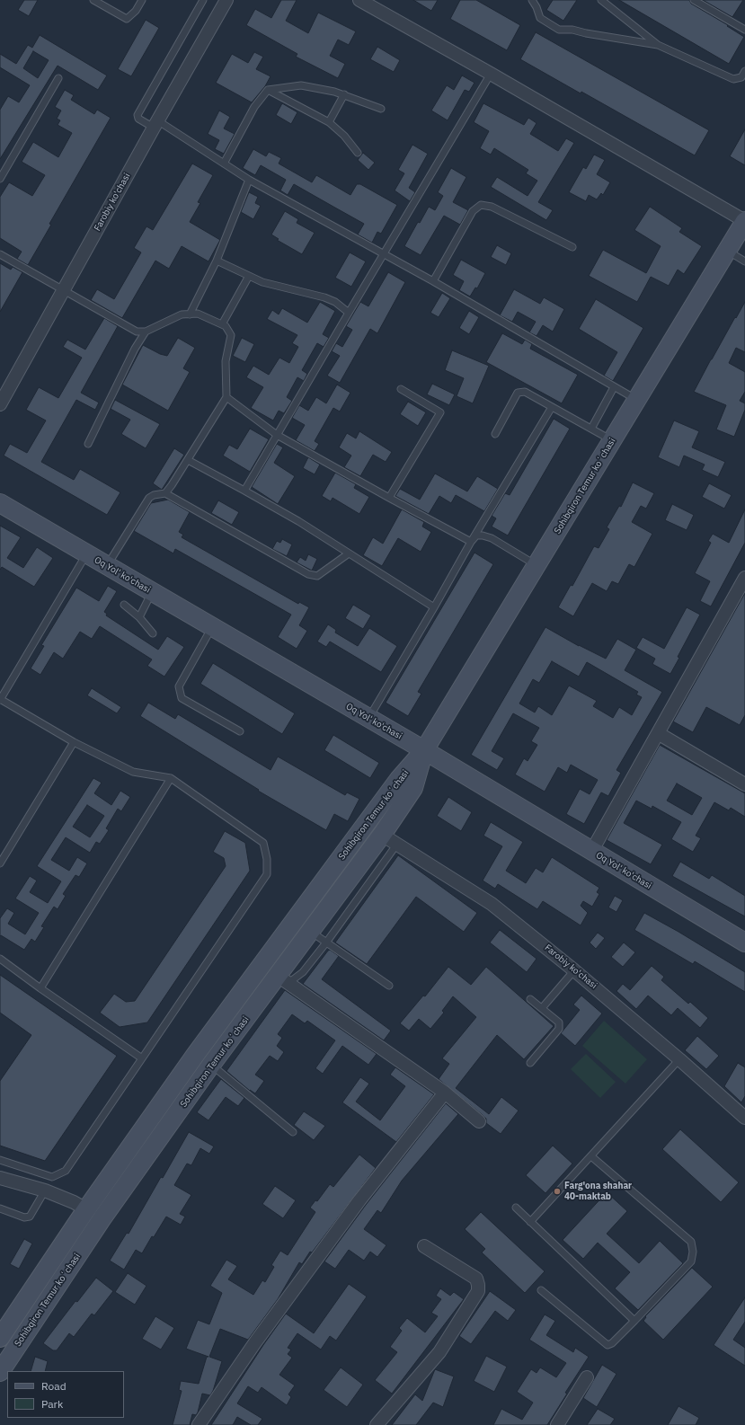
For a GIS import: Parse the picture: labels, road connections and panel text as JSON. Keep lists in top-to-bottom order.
{
  "streets": {
    "main road": ["Sohibqiron Temur koʻchasi", "Oq Yol' ko'chasi"],
    "street": ["Farobiy ko'chasi"]
  },
  "crossings": [
    ["Farobiy ko'chasi", "Sohibqiron Temur koʻchasi"],
    ["Sohibqiron Temur koʻchasi", "Oq Yol' ko'chasi"]
  ],
  "places": ["Farg'ona shahar 40-maktab"],
  "legend": ["Road", "Park"]
}
